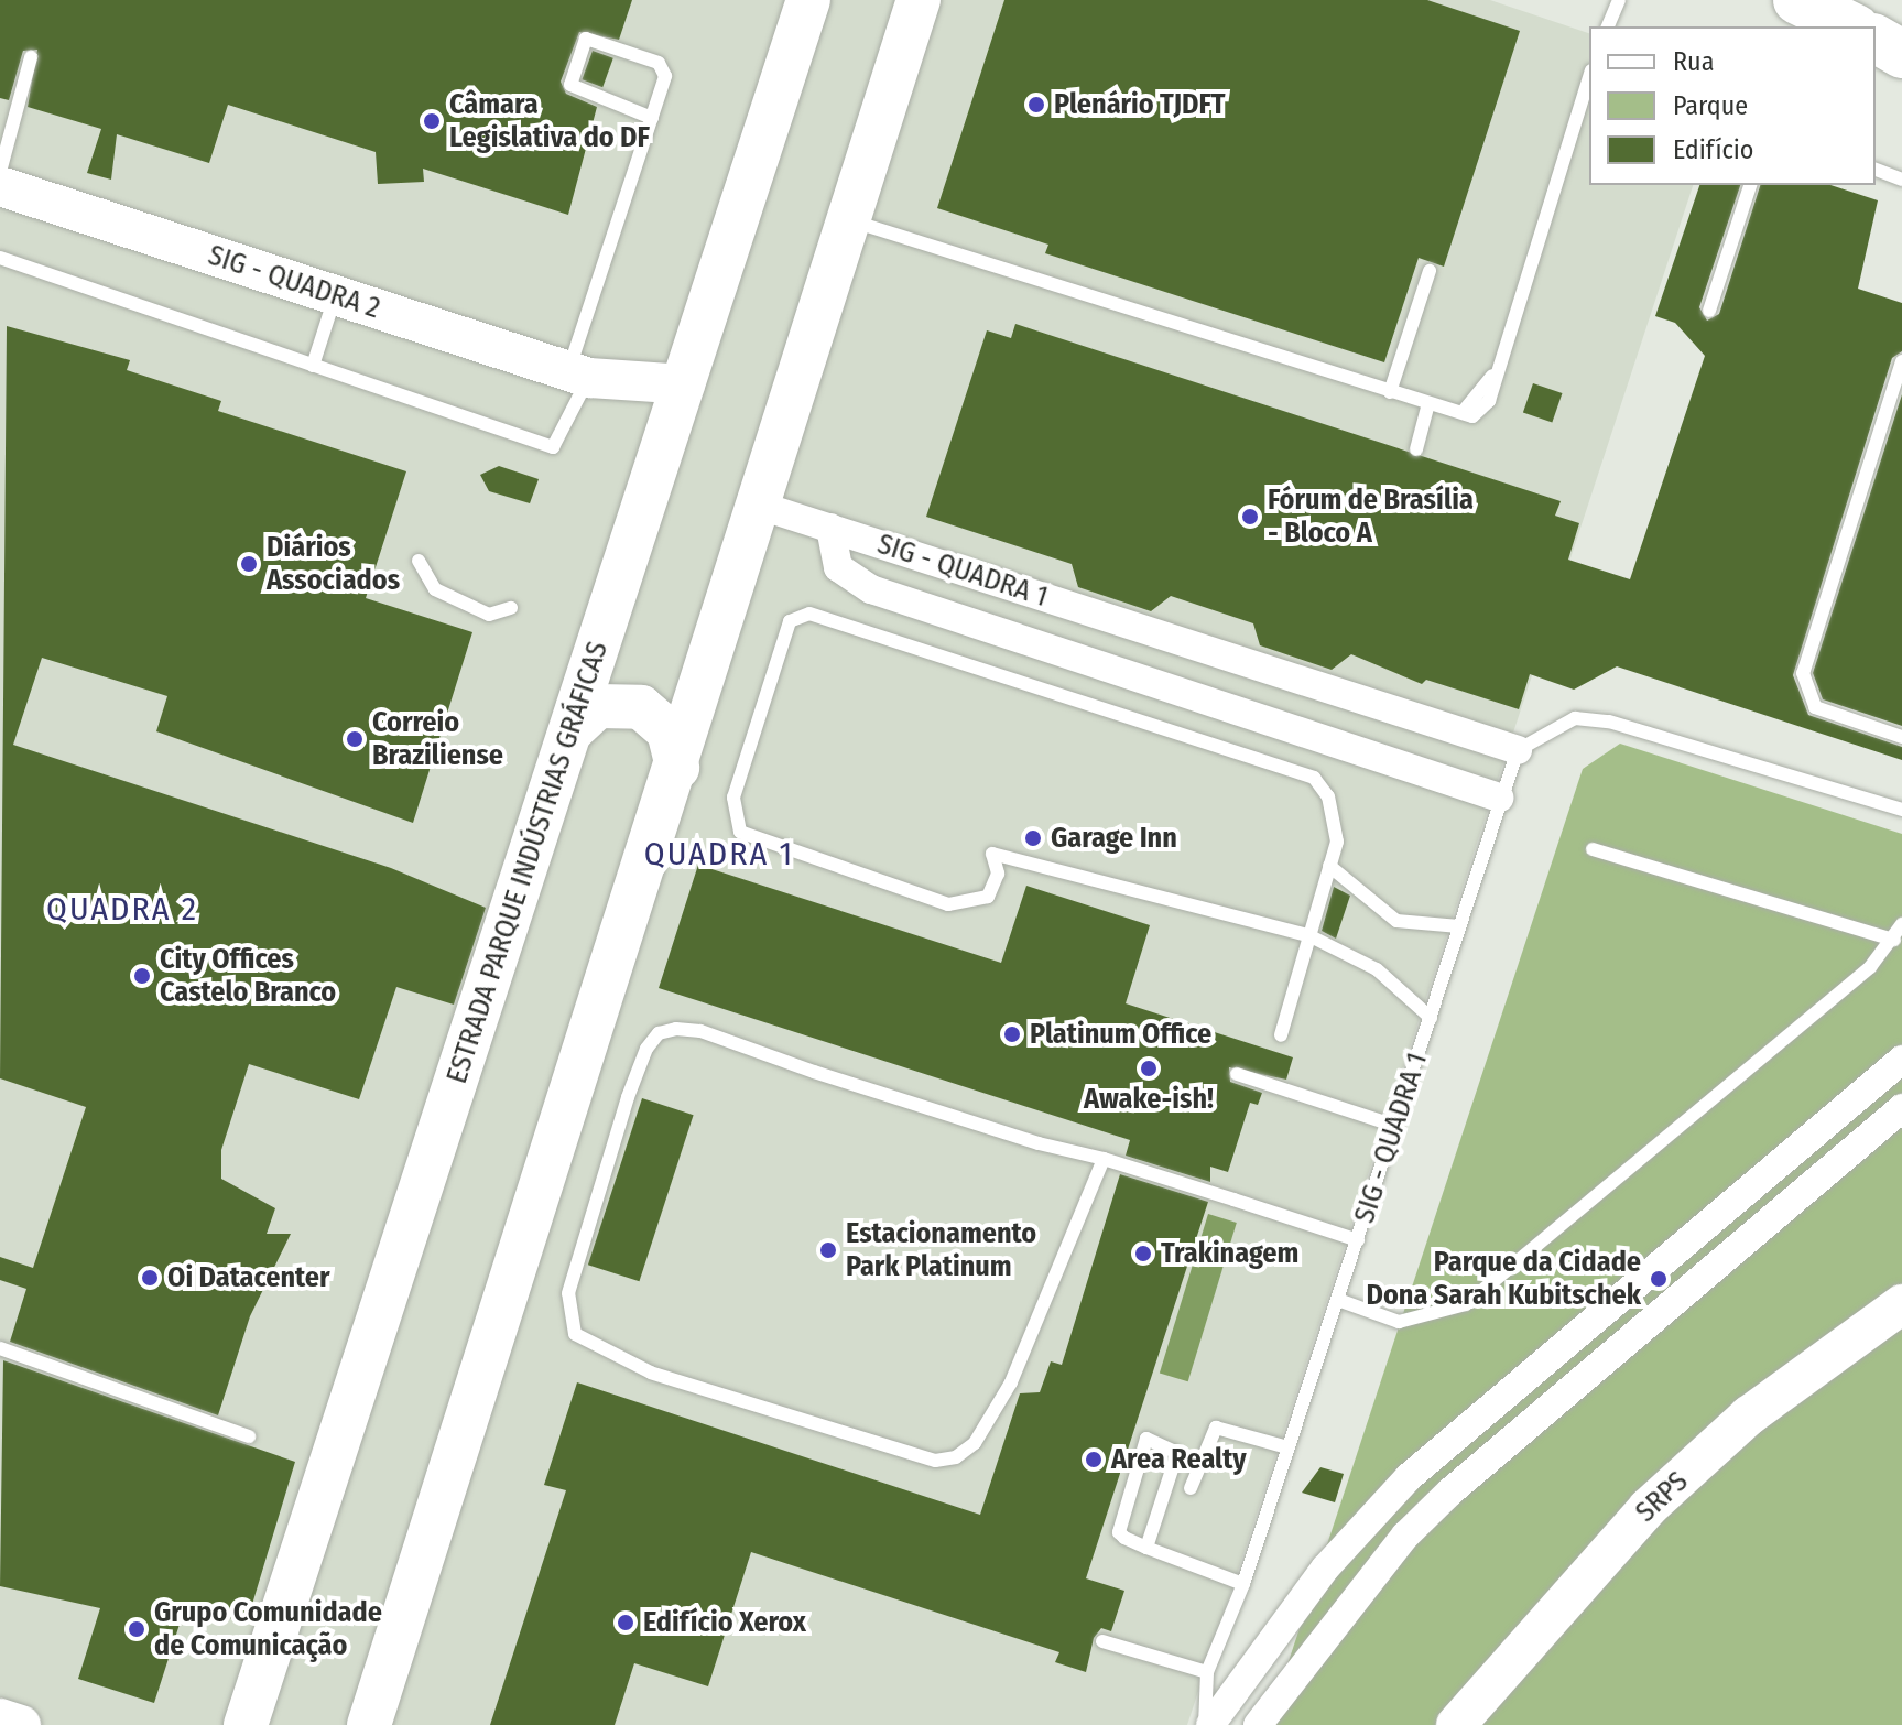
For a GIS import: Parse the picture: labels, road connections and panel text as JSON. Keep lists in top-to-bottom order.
{
  "streets": {
    "main road": ["ESTRADA PARQUE INDÚSTRIAS GRÁFICAS"],
    "street": ["SIG - QUADRA 2", "SIG - QUADRA 1", "SRPS"]
  },
  "crossings": [
    ["SIG - QUADRA 2", "ESTRADA PARQUE INDÚSTRIAS GRÁFICAS"]
  ],
  "districts": ["QUADRA 1", "QUADRA 2"],
  "places": [
    "Plenário TJDFT",
    "Câmara Legislativa do DF",
    "Fórum de Brasília - Bloco A",
    "Diários Associados",
    "Correio Braziliense",
    "Garage Inn",
    "City Offices Castelo Branco",
    "Platinum Office",
    "Awake-ish!",
    "Estacionamento Park Platinum",
    "Trakinagem",
    "Oi Datacenter",
    "Parque da Cidade Dona Sarah Kubitschek",
    "Area Realty",
    "Edifício Xerox",
    "Grupo Comunidade de Comunicação"
  ],
  "legend": ["Rua", "Parque", "Edifício"]
}
